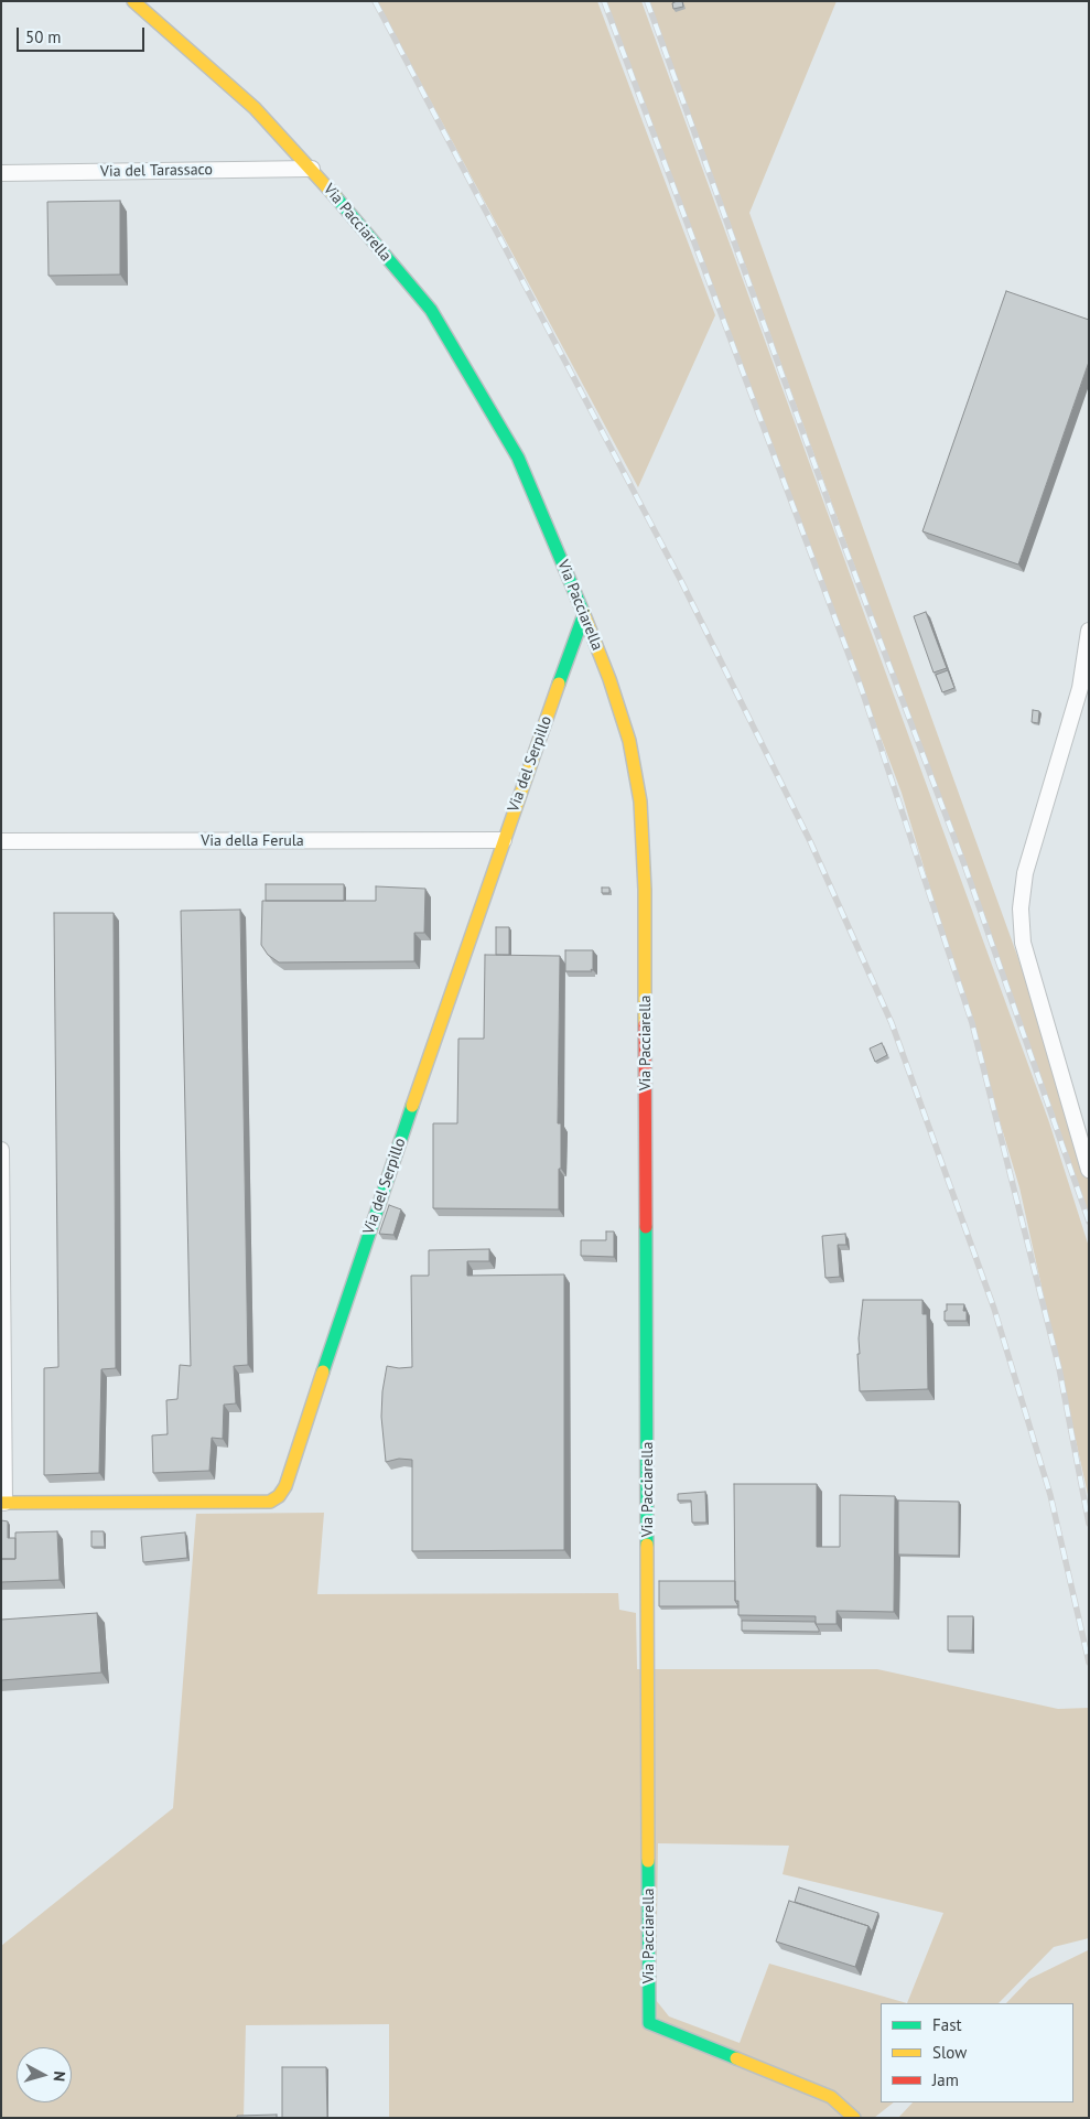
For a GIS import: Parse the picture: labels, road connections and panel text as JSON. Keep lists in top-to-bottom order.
{
  "streets": {
    "street": [
      "Via del Tarassaco",
      "Via Pacciarella",
      "Via del Serpillo",
      "Via della Ferula"
    ]
  },
  "crossings": [
    ["Via del Tarassaco", "Via Pacciarella"],
    ["Via Pacciarella", "Via del Serpillo"],
    ["Via del Serpillo", "Via della Ferula"]
  ],
  "legend": ["Fast", "Slow", "Jam"],
  "scale_bar": "50 m",
  "north": "right"
}
